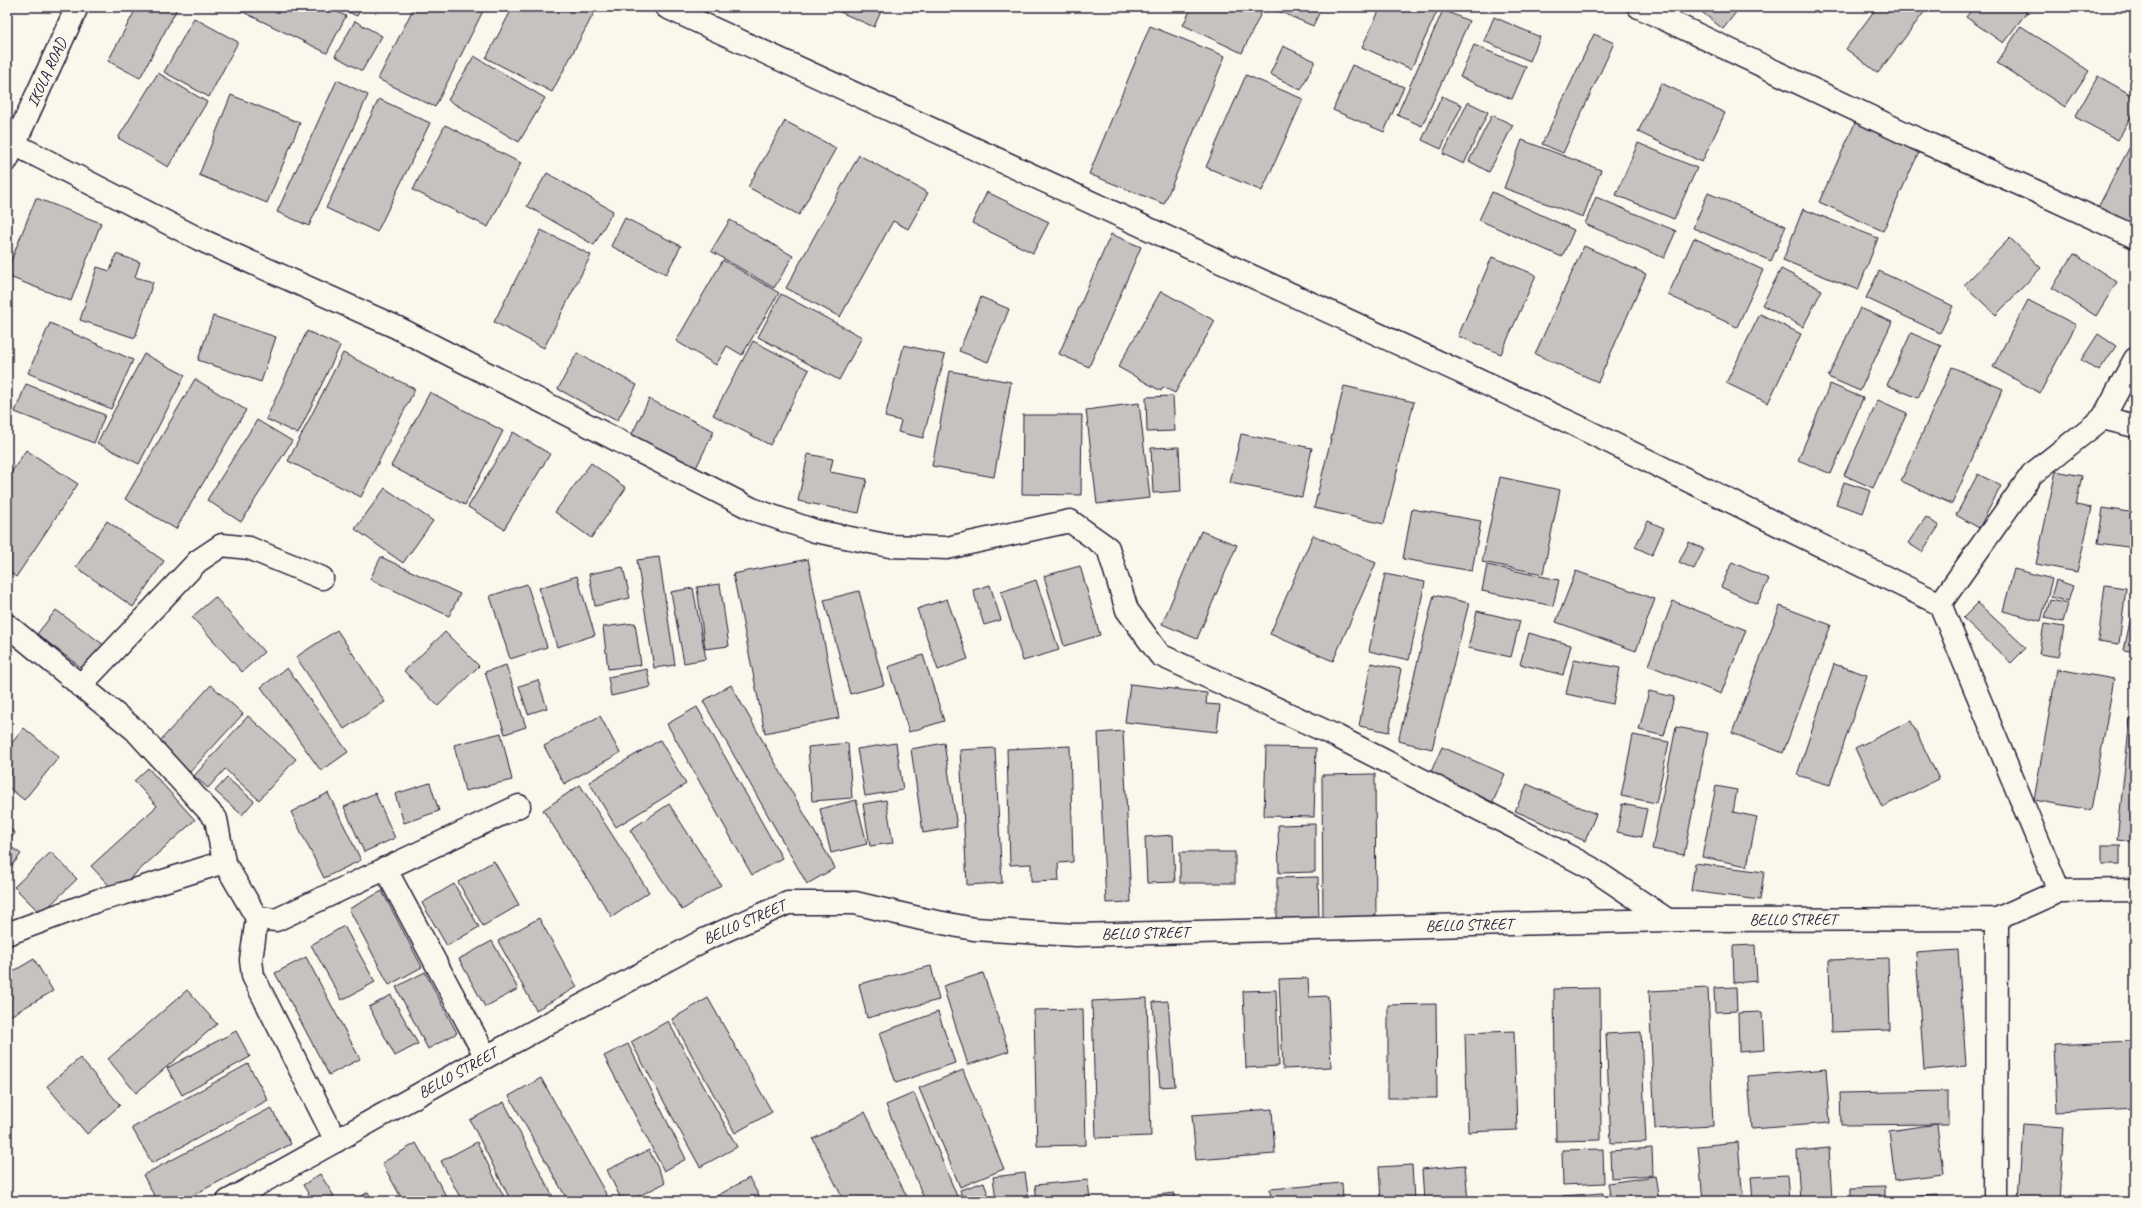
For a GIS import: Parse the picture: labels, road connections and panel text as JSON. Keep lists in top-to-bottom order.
{
  "streets": {
    "street": ["IKOLA ROAD", "BELLO STREET"]
  }
}
